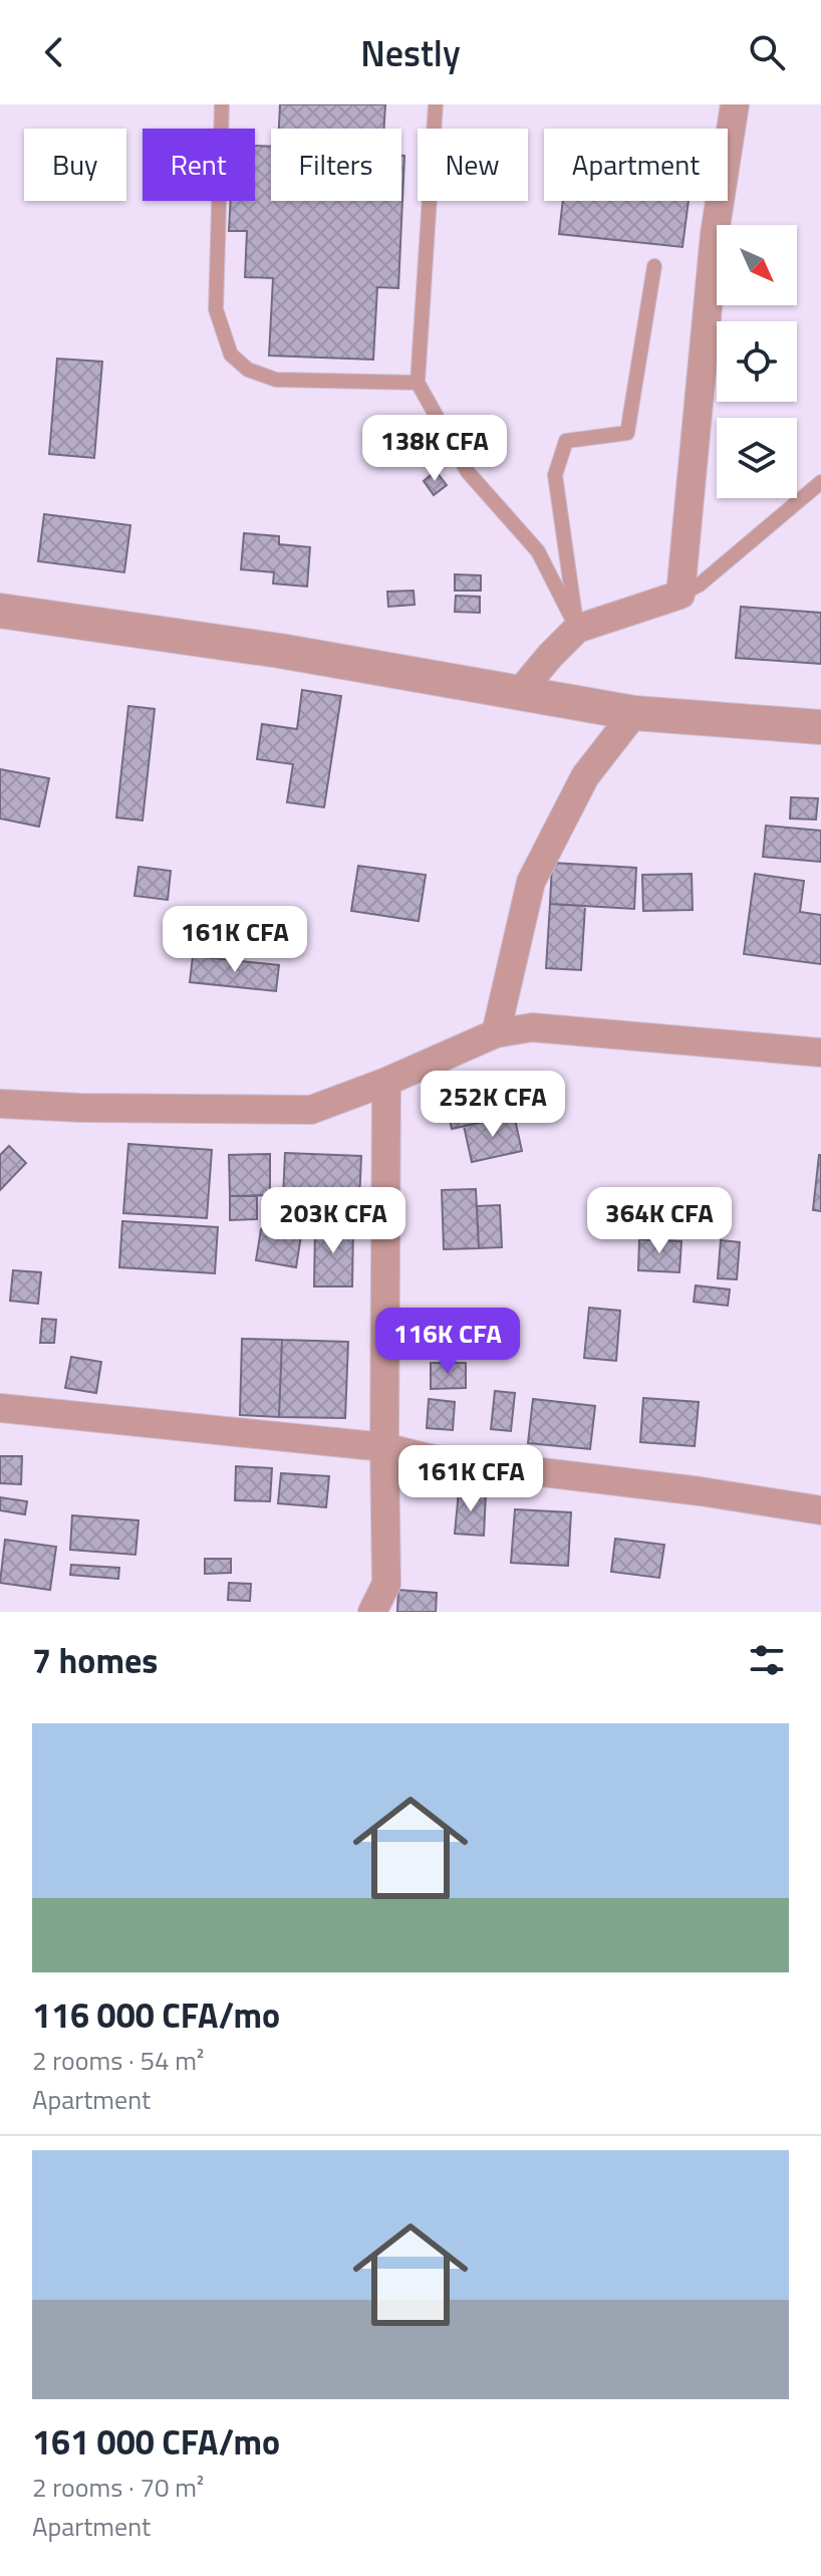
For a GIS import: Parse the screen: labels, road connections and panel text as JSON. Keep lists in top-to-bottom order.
{
  "north": "bottom right",
  "page": {
    "header": "Nestly",
    "chip": [
      "Buy",
      "Rent",
      "Filters",
      "New",
      "Apartment"
    ],
    "price": [
      "138K CFA",
      "161K CFA",
      "252K CFA",
      "203K CFA",
      "364K CFA",
      "116K CFA",
      "161K CFA"
    ],
    "heading": "7 homes",
    "list": [
      {
        "name": "116 000 CFA/mo",
        "note": "2 rooms · 54 m² · Apartment"
      },
      {
        "name": "161 000 CFA/mo",
        "note": "2 rooms · 70 m² · Apartment"
      }
    ]
  }
}
